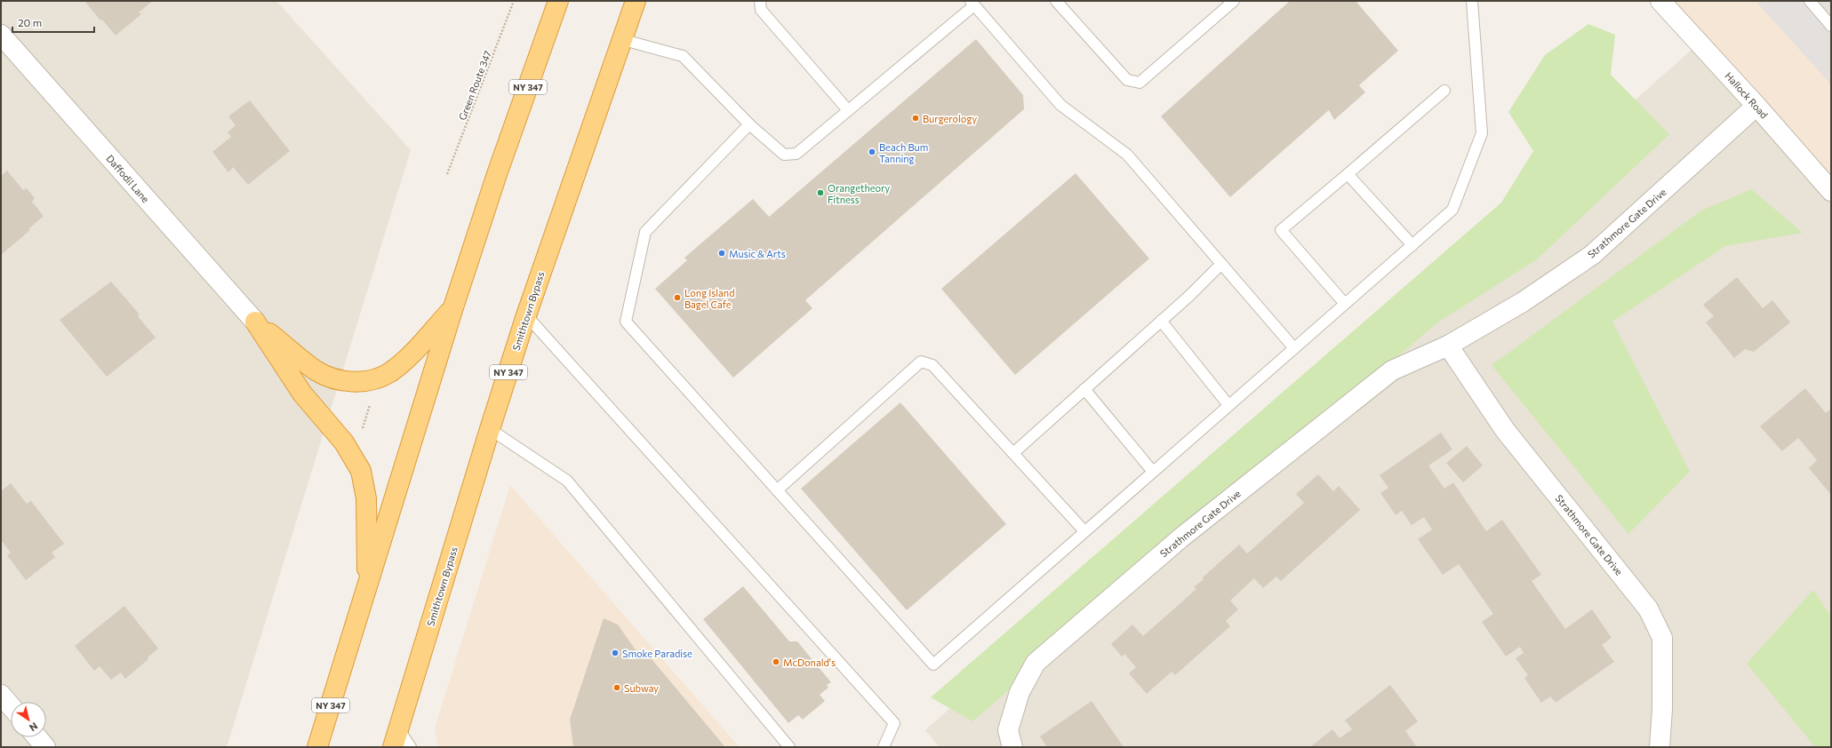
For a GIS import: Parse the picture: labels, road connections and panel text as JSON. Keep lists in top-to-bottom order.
{
  "streets": {
    "highway": ["NY 347", "Smithtown Bypass"],
    "street": ["Hallock Road", "Daffodil Lane", "Strathmore Gate Drive"],
    "path": ["Green Route 347"]
  },
  "crossings": [
    ["Hallock Road", "Strathmore Gate Drive"]
  ],
  "places": [
    "Burgerology",
    "Beach Bum Tanning",
    "Orangetheory Fitness",
    "Music & Arts",
    "Long Island Bagel Cafe",
    "Smoke Paradise",
    "McDonald's",
    "Subway"
  ],
  "scale_bar": "20 m",
  "north": "bottom right"
}
